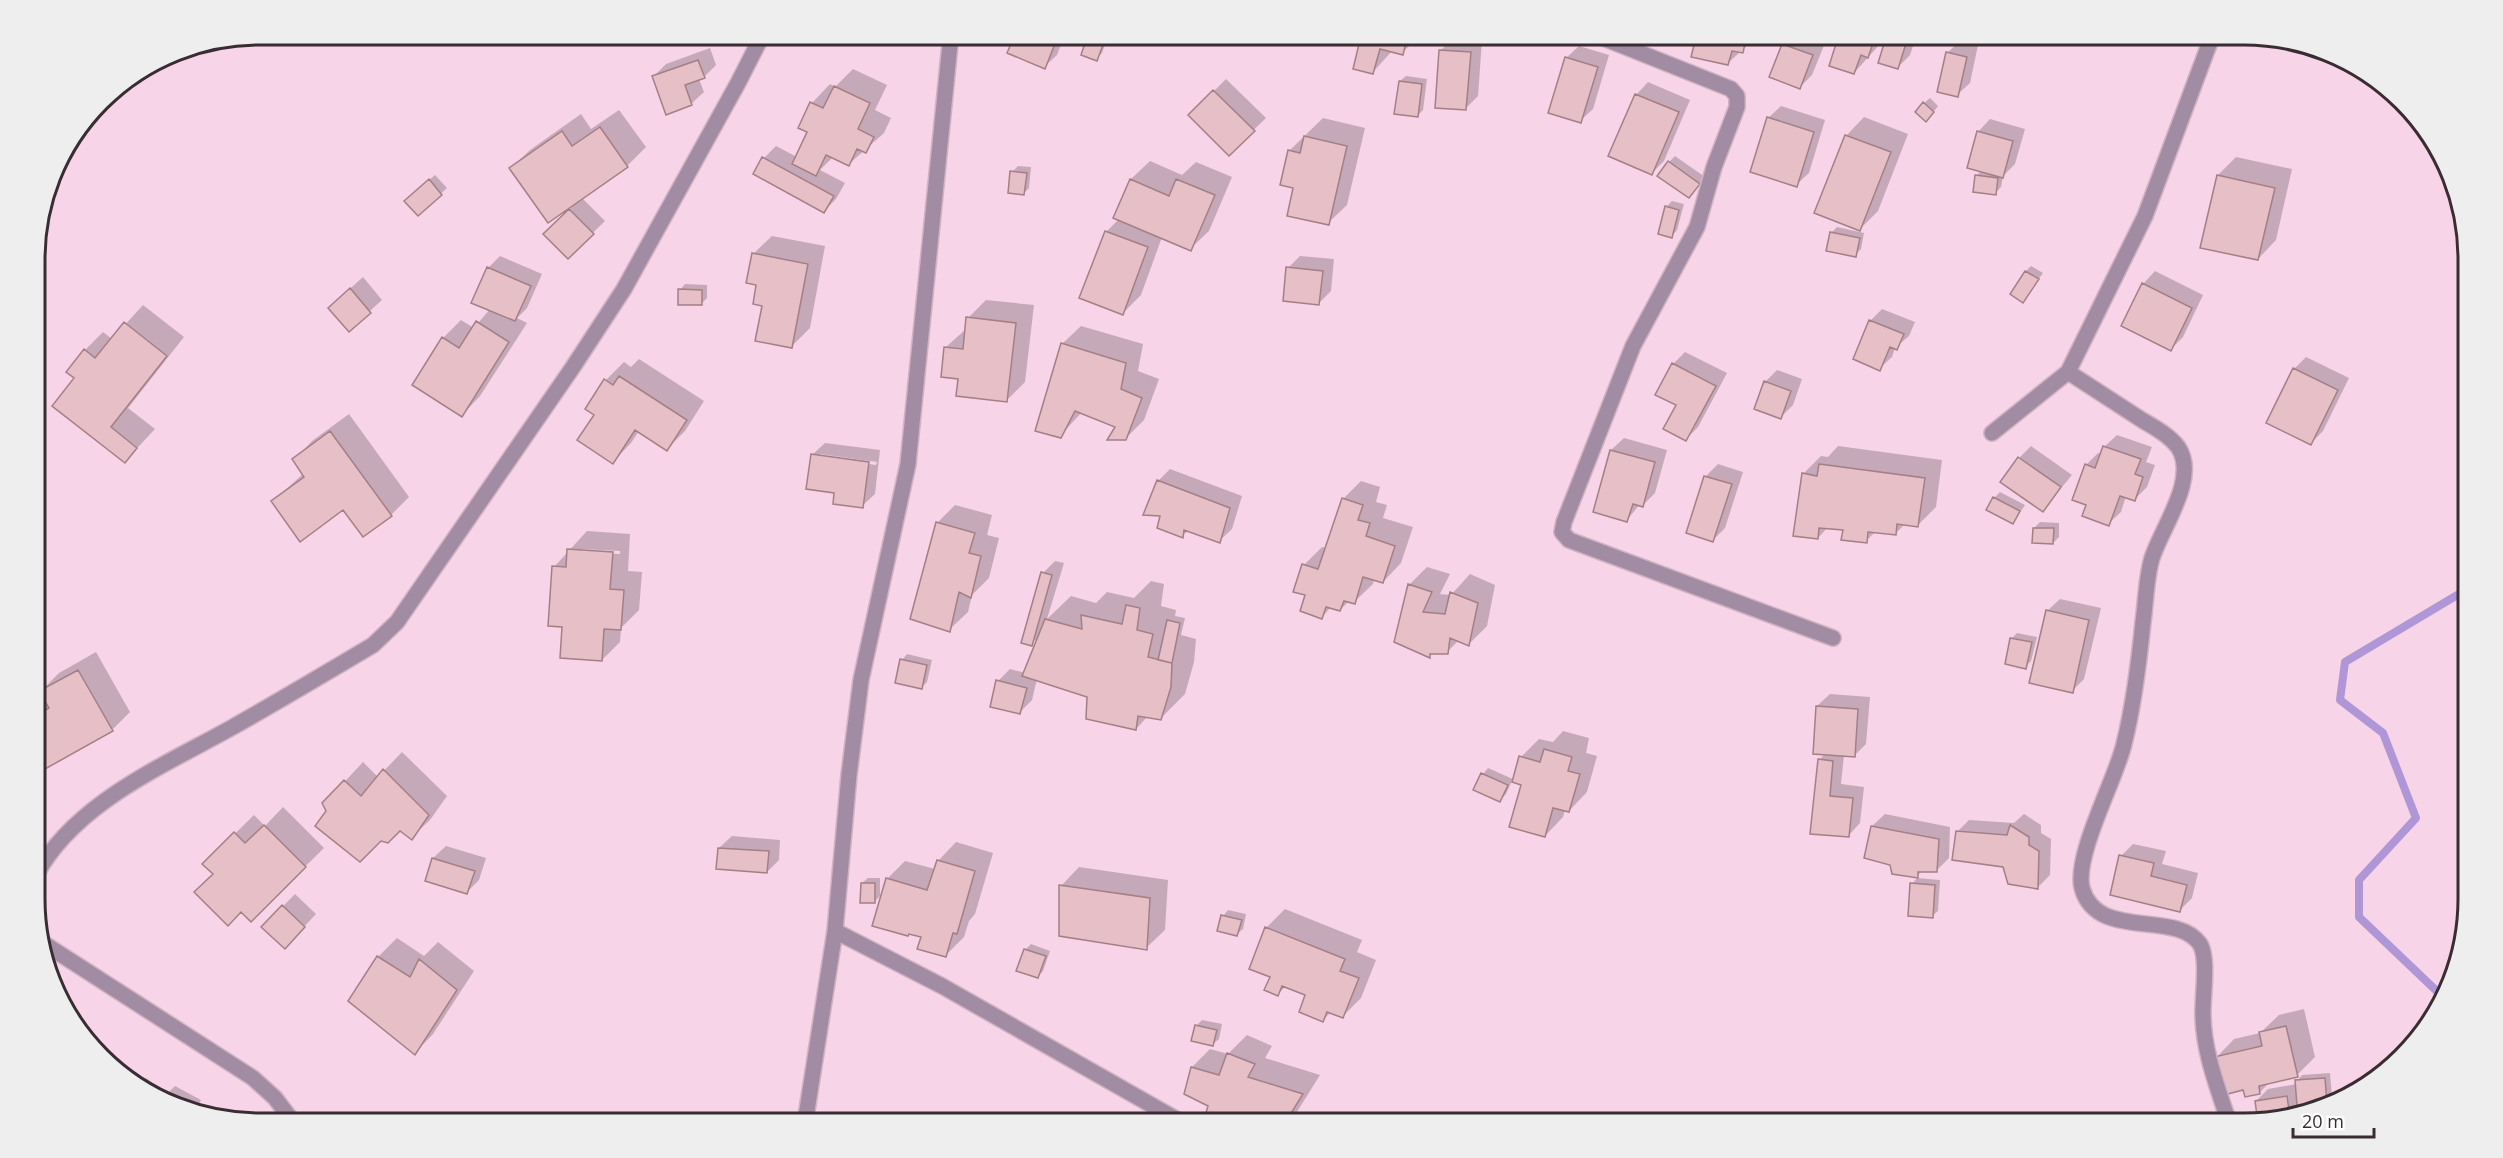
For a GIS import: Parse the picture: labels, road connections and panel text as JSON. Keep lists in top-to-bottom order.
{
  "scale_bar": "20 m"
}
